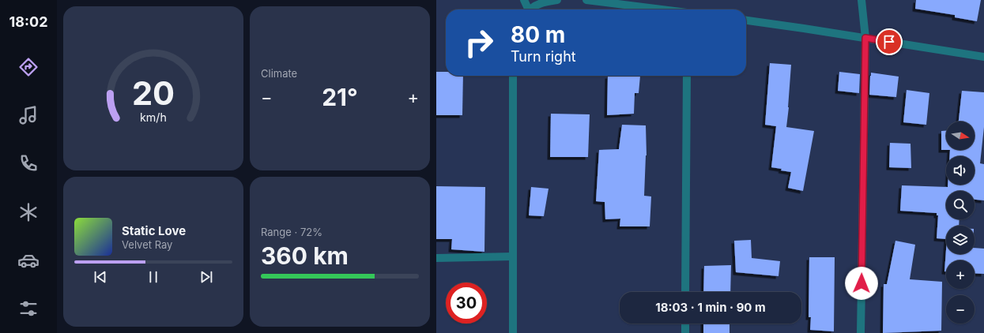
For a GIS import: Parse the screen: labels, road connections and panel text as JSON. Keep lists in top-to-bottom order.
{
  "north": "right",
  "page": {
    "tabs": "18:02",
    "tile": [
      "Climate",
      ["Range · 72%", "360 km"]
    ],
    "turn": ["80 m", "Turn right"],
    "heat": ["−", "21°", "+"],
    "map_buttons": ["+", "−"],
    "song": ["Static Love", "Velvet Ray"],
    "limit": "30",
    "trip": "18:03 · 1 min · 90 m",
    "gauge": ["20", "km/h"]
  }
}
